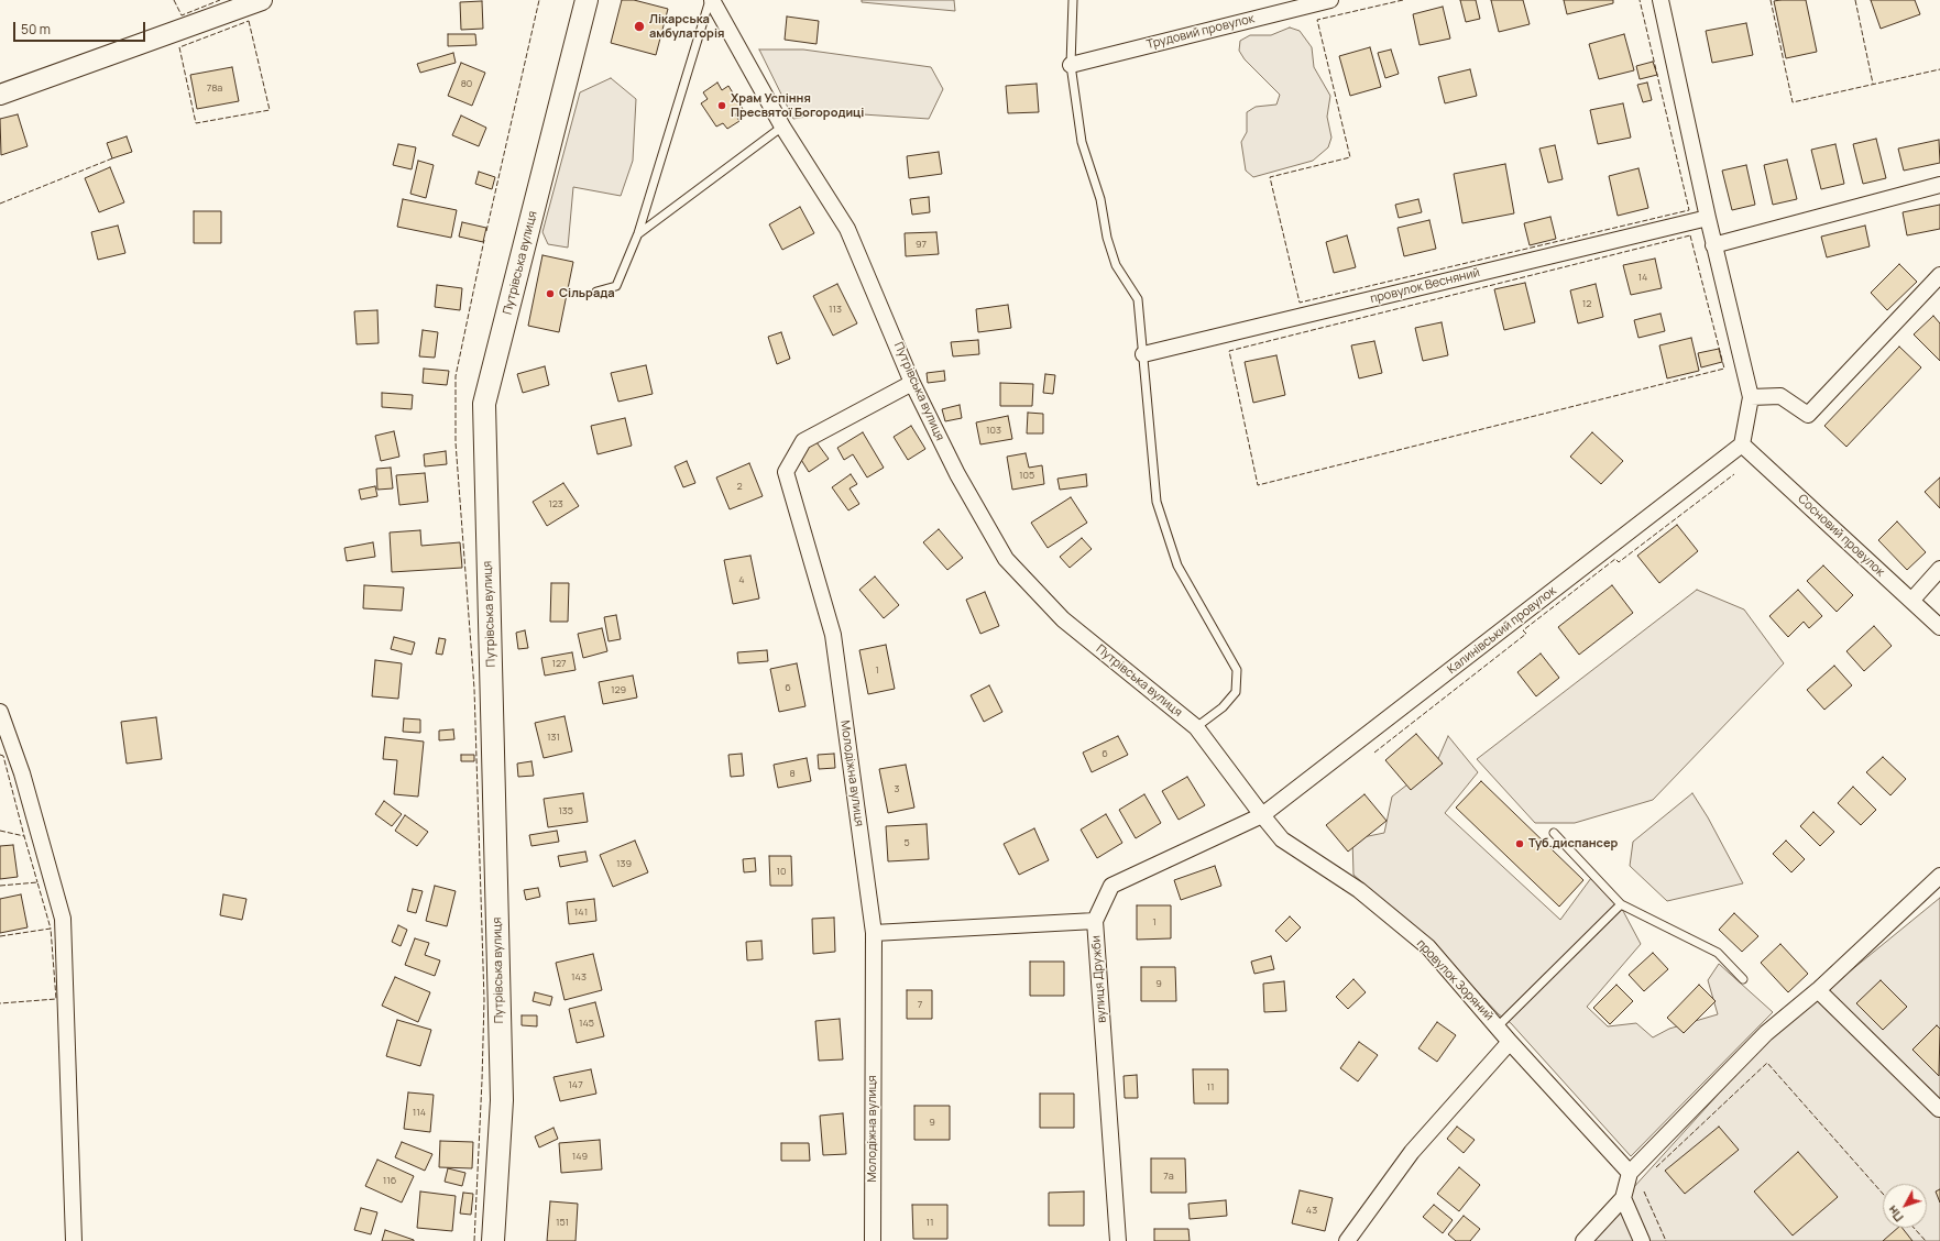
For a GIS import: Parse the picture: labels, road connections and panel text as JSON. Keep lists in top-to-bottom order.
{
  "streets": {
    "main road": ["Путрівська вулиця"],
    "street": [
      "Трудовий провулок",
      "провулок Весняний",
      "Сосновий провулок",
      "Калинівський провулок",
      "Молодіжна вулиця",
      "вулиця Дружби",
      "провулок Зоряний"
    ]
  },
  "crossings": [
    ["Путрівська вулиця", "Молодіжна вулиця"],
    ["Путрівська вулиця", "провулок Зоряний"],
    ["Сосновий провулок", "Калинівський провулок"],
    ["Калинівський провулок", "вулиця Дружби"],
    ["Калинівський провулок", "провулок Зоряний"],
    ["вулиця Дружби", "провулок Зоряний"]
  ],
  "places": [
    "Лікарська амбулаторія",
    "Храм Успіння Пресвятої Богородиці",
    "Сільрада",
    "Туб.диспансер"
  ],
  "house_numbers": [
    "80",
    "78a",
    "97",
    "14",
    "12",
    "113",
    "103",
    "105",
    "2",
    "123",
    "4",
    "127",
    "1",
    "6",
    "129",
    "131",
    "6",
    "8",
    "3",
    "135",
    "5",
    "139",
    "10",
    "141",
    "1",
    "143",
    "9",
    "7",
    "145",
    "147",
    "11",
    "114",
    "9",
    "149",
    "7а",
    "116",
    "43",
    "151",
    "11"
  ],
  "scale_bar": "50 m",
  "north": "bottom left"
}
